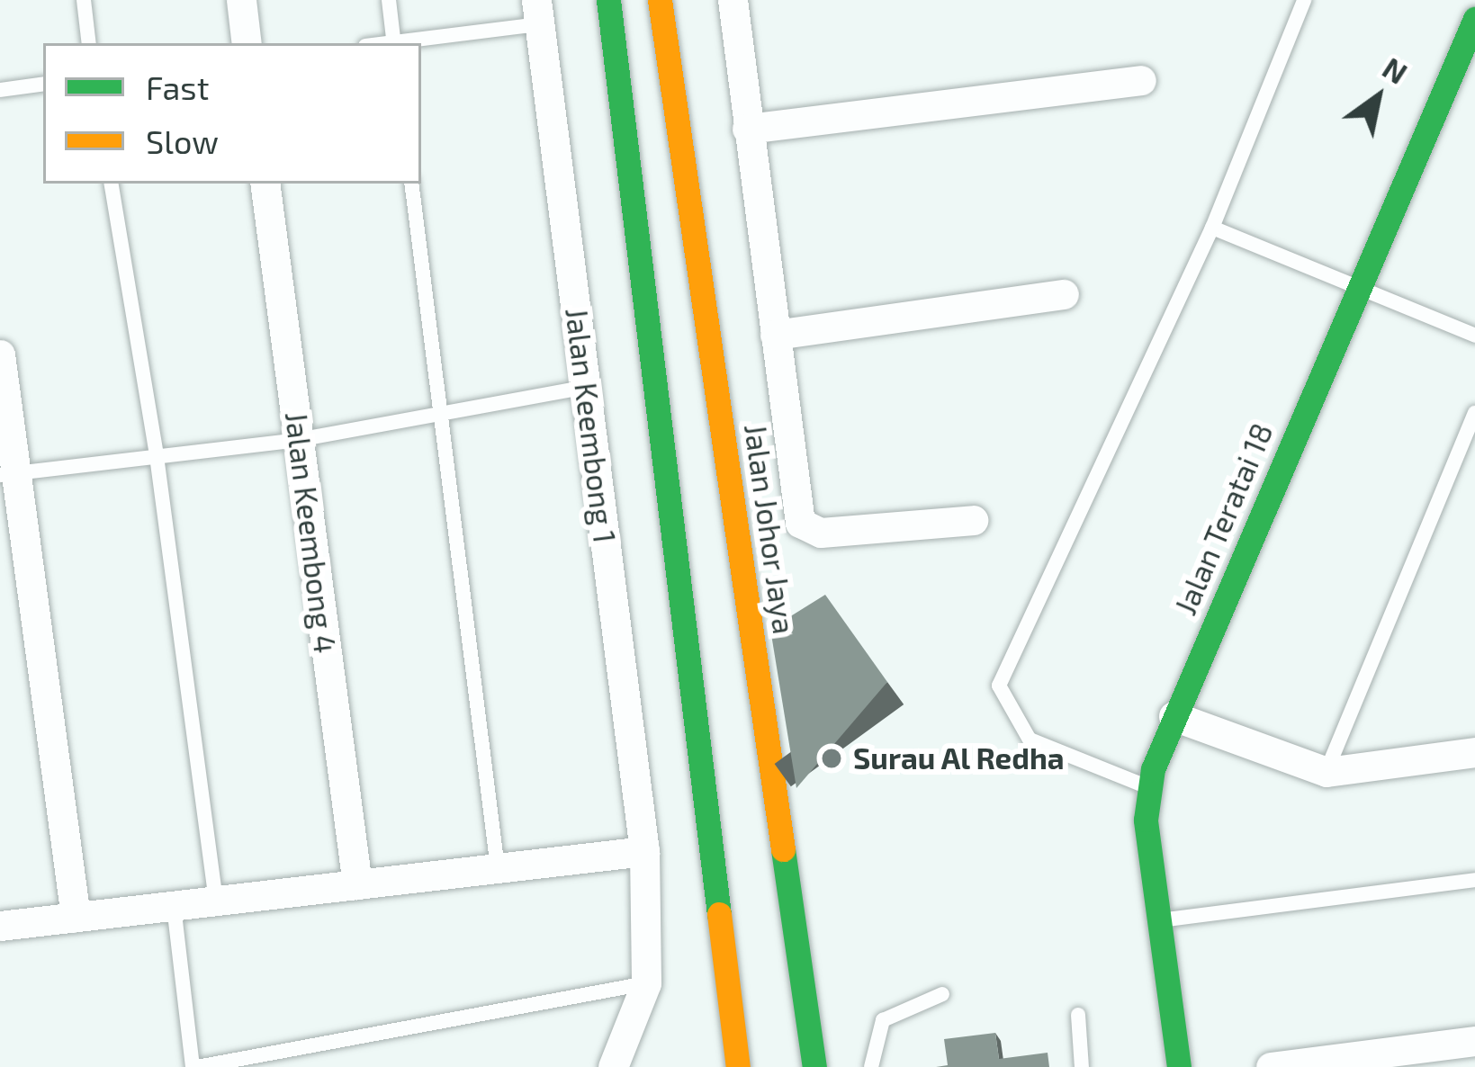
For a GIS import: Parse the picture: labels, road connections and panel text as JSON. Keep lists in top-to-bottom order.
{
  "streets": {
    "main road": ["Jalan Teratai 18", "Jalan Johor Jaya"],
    "street": ["Jalan Keembong 1", "Jalan Keembong 4"]
  },
  "places": ["Surau Al Redha"],
  "legend": ["Fast", "Slow"],
  "north": "top right"
}
